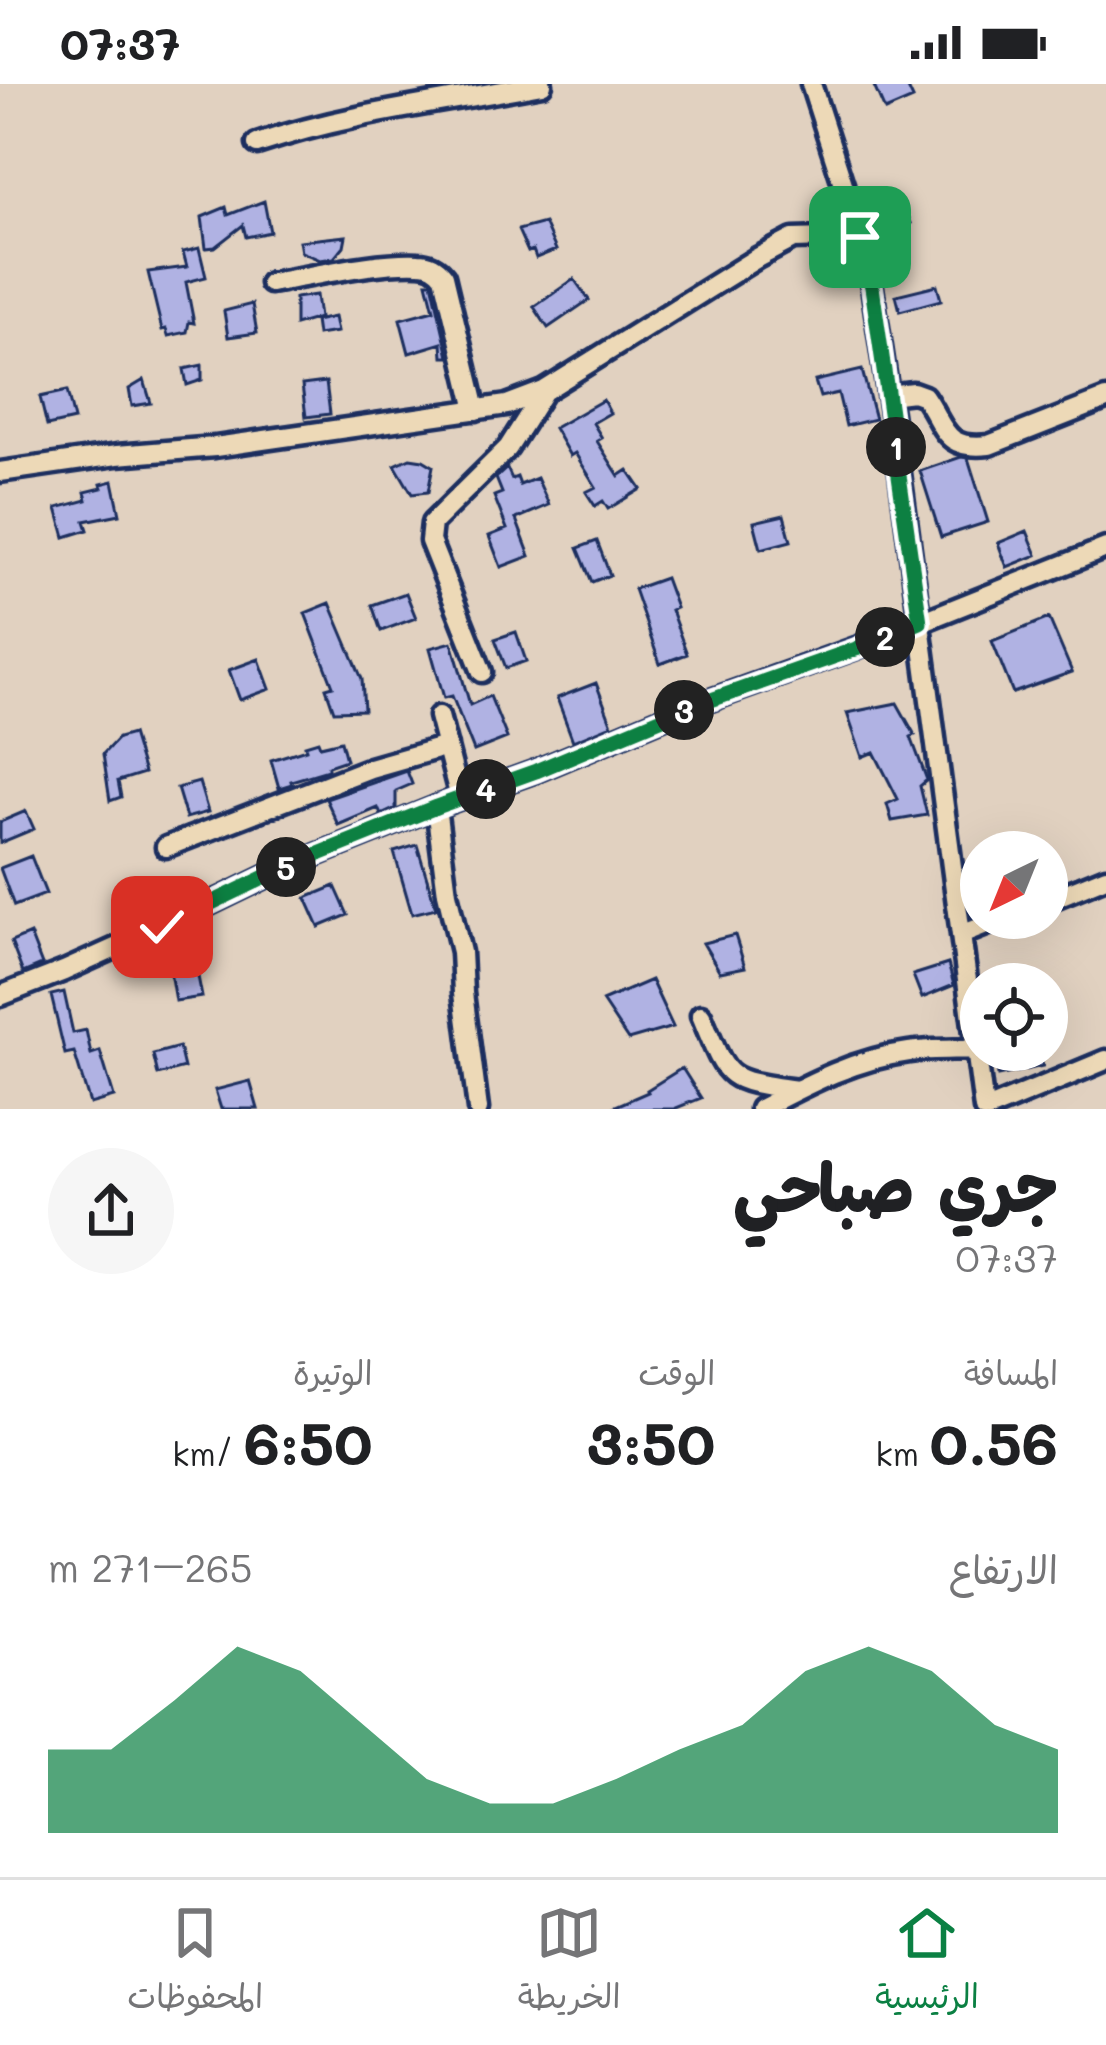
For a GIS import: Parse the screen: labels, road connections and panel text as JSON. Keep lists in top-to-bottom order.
{
  "north": "bottom left",
  "page": {
    "status": "07:37",
    "pins": [
      "1",
      "2",
      "3",
      "4",
      "5"
    ],
    "heading": ["جري صباحي", "07:37"],
    "stats": [
      ["المسافة", "0.56 km"],
      ["الوقت", "3:50"],
      ["الوتيرة", "6:50 /km"]
    ],
    "chart": ["الارتفاع", "265–271 m"],
    "tabs": ["الرئيسية", "الخريطة", "المحفوظات"]
  }
}
